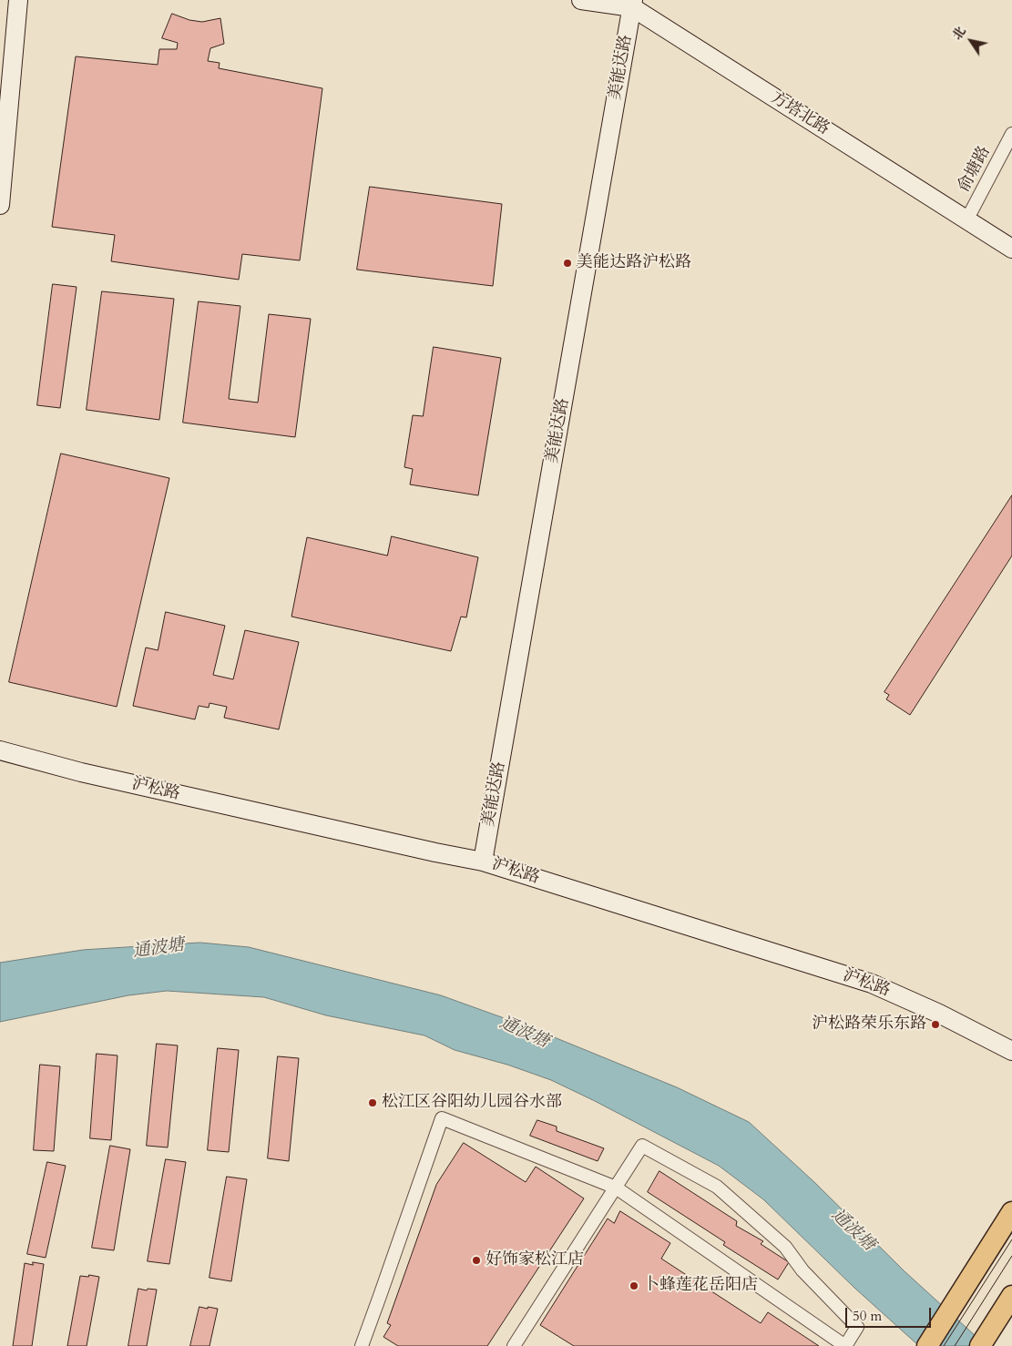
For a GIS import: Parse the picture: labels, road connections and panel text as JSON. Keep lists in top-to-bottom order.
{
  "streets": {
    "main road": ["美能达路", "方塔北路", "沪松路"],
    "street": ["俞塘路"]
  },
  "crossings": [
    ["美能达路", "方塔北路"],
    ["美能达路", "沪松路"],
    ["方塔北路", "俞塘路"]
  ],
  "water": ["通波塘"],
  "places": [
    "美能达路沪松路",
    "沪松路荣乐东路",
    "松江区谷阳幼儿园谷水部",
    "好饰家松江店",
    "卜蜂莲花岳阳店"
  ],
  "scale_bar": "50 m",
  "north": "top left"
}
